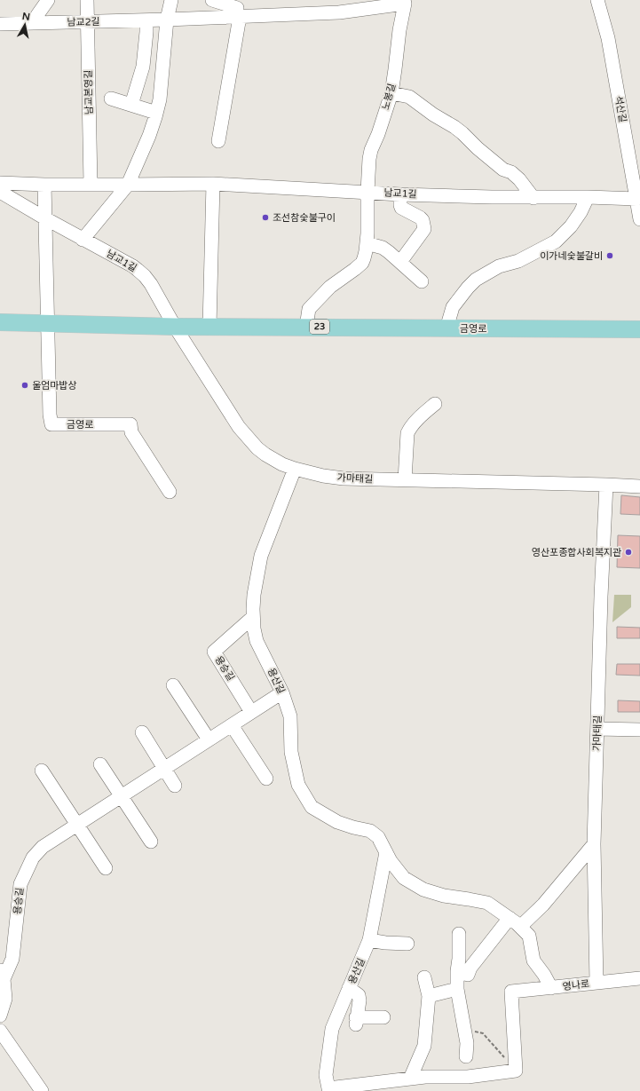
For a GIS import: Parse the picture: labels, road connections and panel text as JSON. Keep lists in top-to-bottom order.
{
  "streets": {
    "main road": ["23", "금영로"],
    "street": [
      "남교2길",
      "남교본영길",
      "노봉길",
      "석산길",
      "남교1길",
      "가마태길",
      "용승길",
      "용산길",
      "영나로"
    ]
  },
  "crossings": [
    ["남교2길", "남교본영길"],
    ["남교2길", "노봉길"],
    ["남교본영길", "남교1길"],
    ["노봉길", "남교1길"],
    ["석산길", "남교1길"],
    ["남교1길", "금영로"],
    ["남교1길", "가마태길"],
    ["금영로", "가마태길"],
    ["가마태길", "용산길"],
    ["가마태길", "영나로"],
    ["용승길", "용산길"],
    ["용산길", "영나로"]
  ],
  "places": [
    "조선참숯불구이",
    "이가네숯불갈비",
    "울엄마밥상",
    "영산포종합사회복지관"
  ],
  "north": "top"
}
